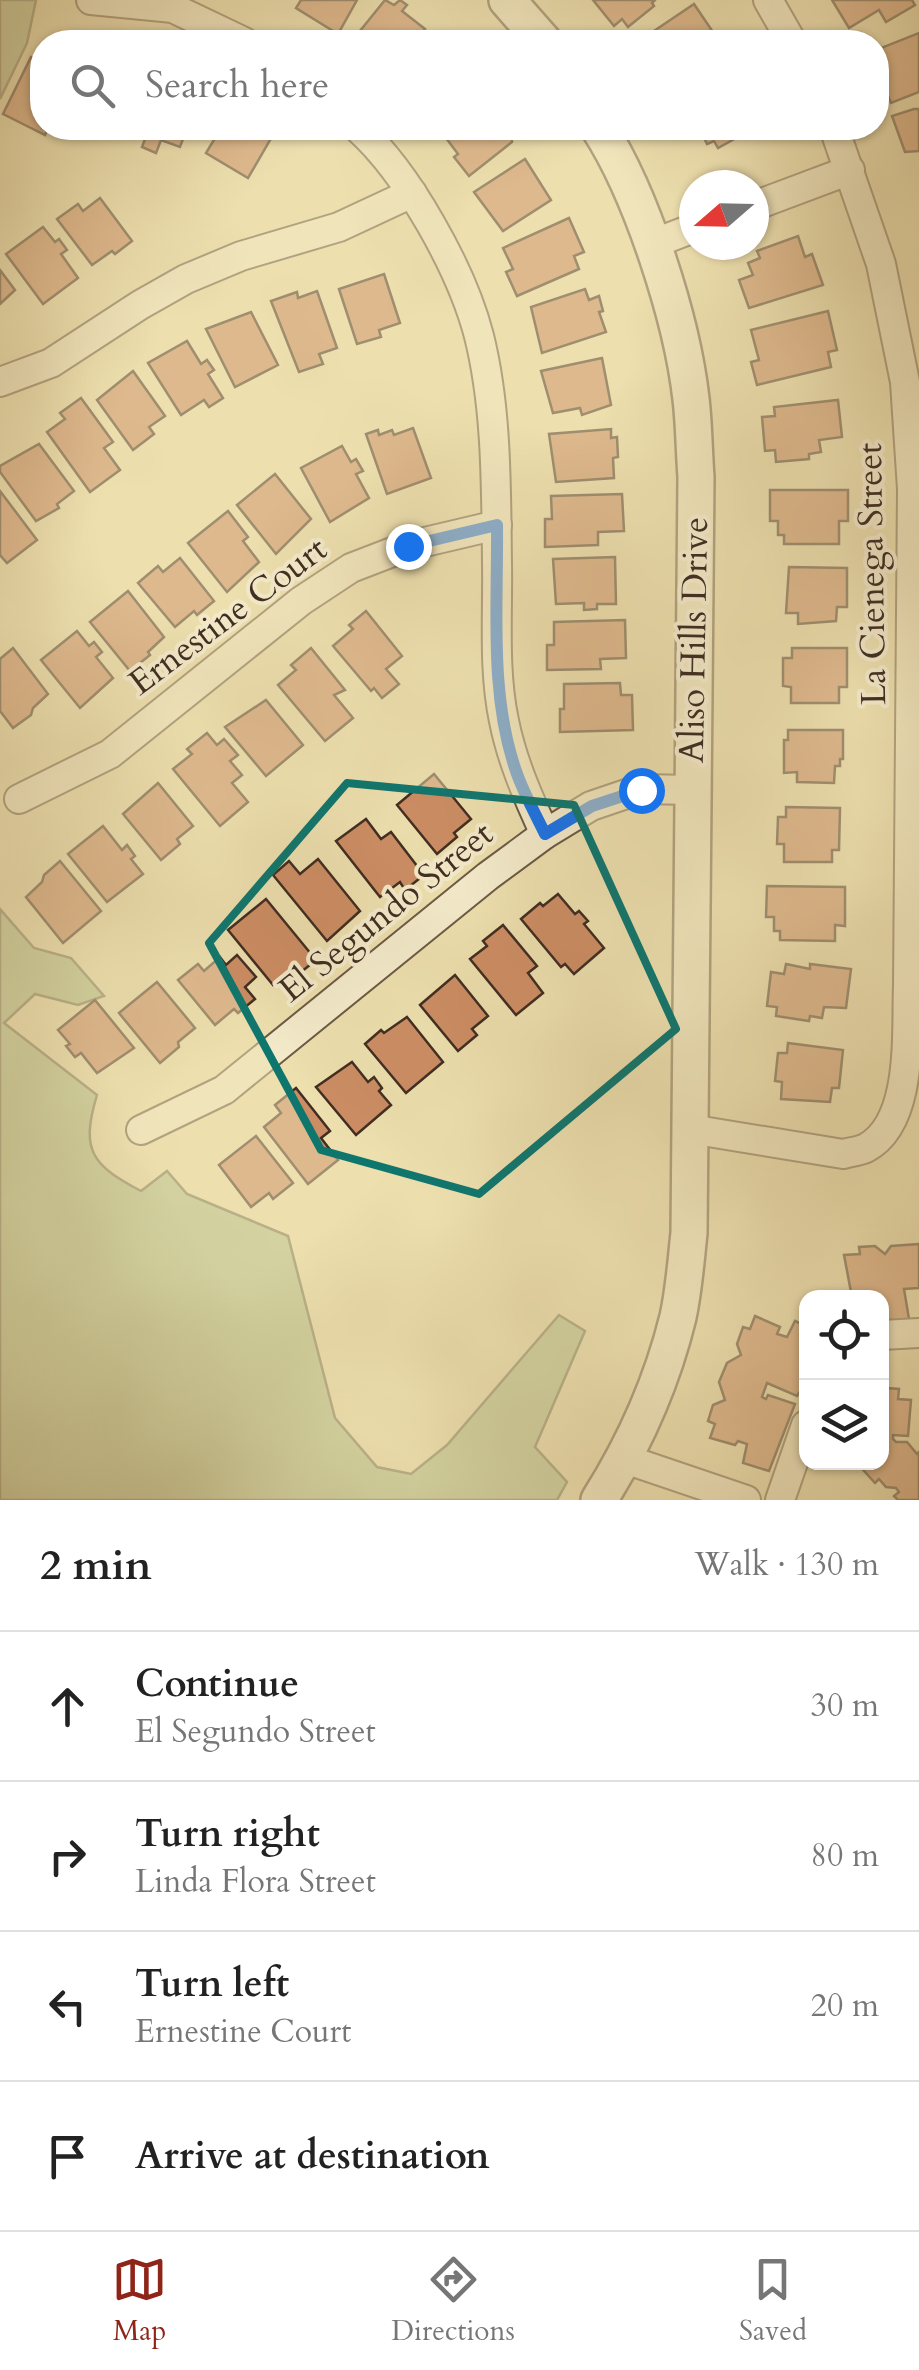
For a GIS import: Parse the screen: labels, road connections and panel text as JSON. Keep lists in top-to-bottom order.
{
  "streets": {
    "street": [
      "La Cienega Street",
      "Ernestine Court",
      "Aliso Hills Drive",
      "El Segundo Street"
    ]
  },
  "crossings": [
    ["La Cienega Street", "Aliso Hills Drive"],
    ["Aliso Hills Drive", "El Segundo Street"]
  ],
  "north": "left",
  "page": {
    "search": "Search here",
    "heading": ["2 min", "Walk · 130 m"],
    "list": [
      ["Continue", "El Segundo Street", "30 m"],
      ["Turn right", "Linda Flora Street", "80 m"],
      ["Turn left", "Ernestine Court", "20 m"],
      "Arrive at destination"
    ],
    "nav": ["Map", "Directions", "Saved"]
  }
}
